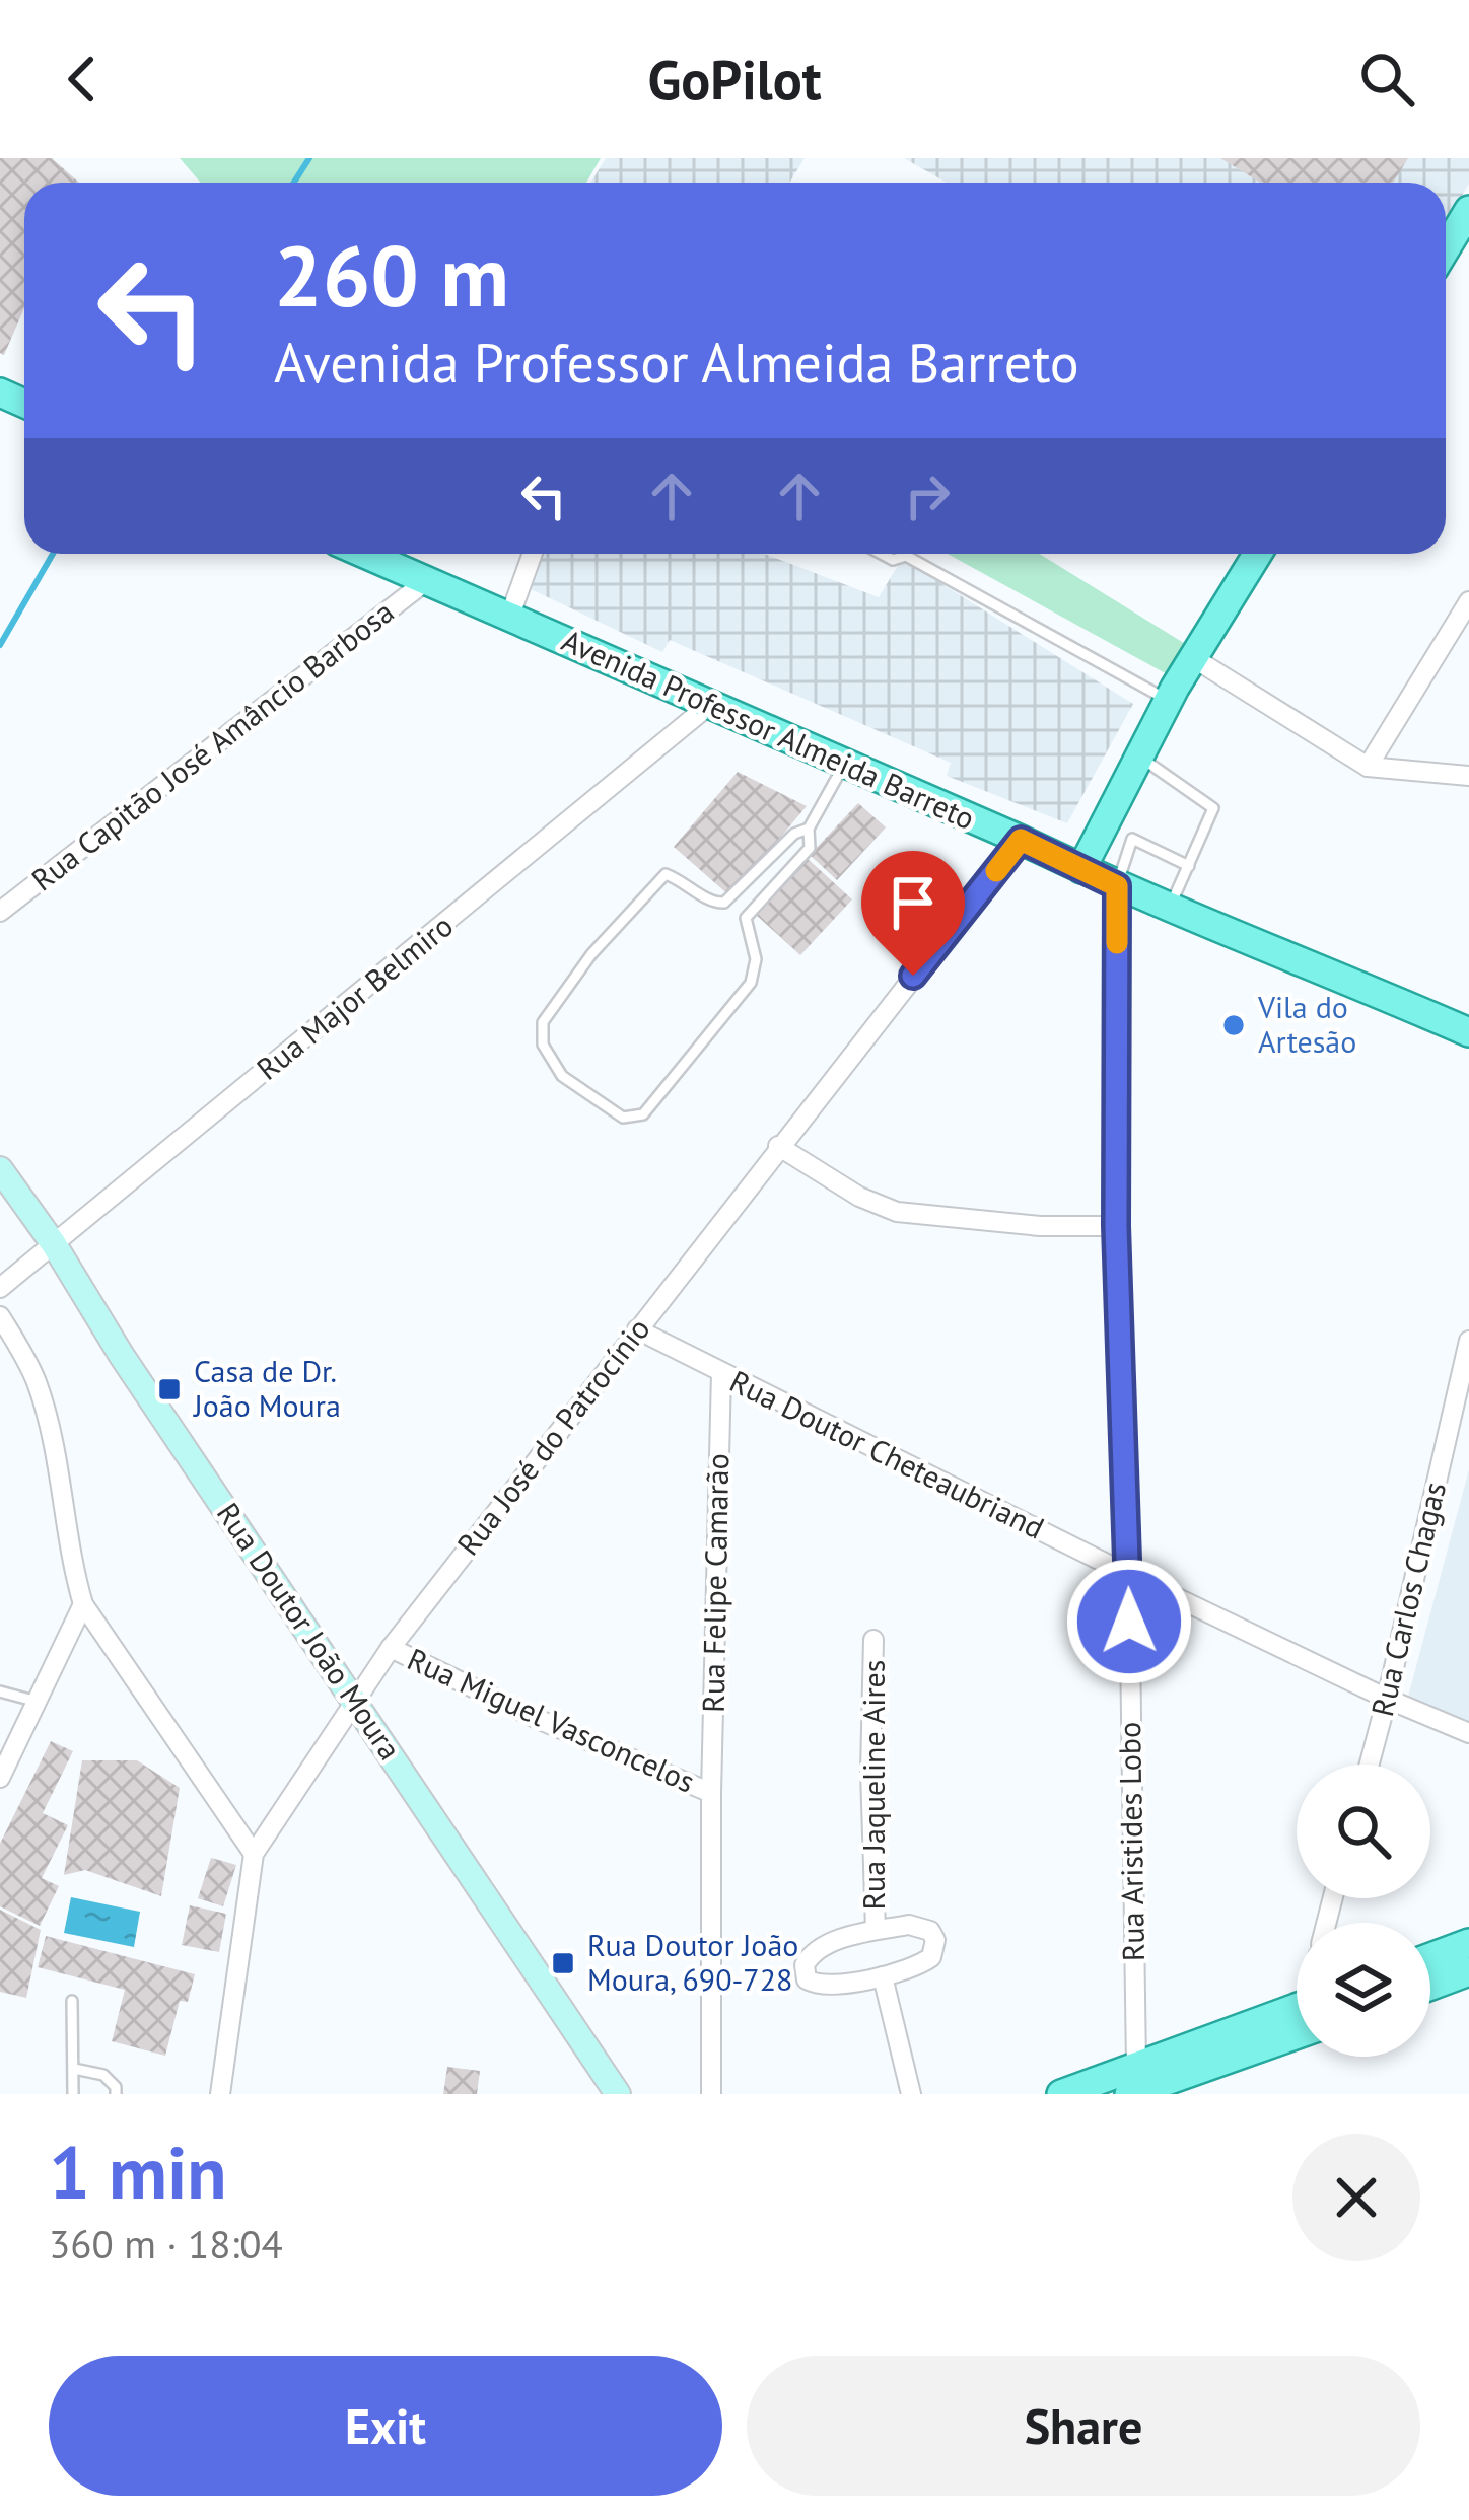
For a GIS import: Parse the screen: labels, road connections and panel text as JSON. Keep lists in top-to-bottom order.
{
  "streets": {
    "main road": ["Avenida Professor Almeida Barreto", "Rua Doutor João Moura"],
    "street": [
      "Rua Capitão José Amâncio Barbosa",
      "Rua Major Belmiro",
      "Rua José do Patrocínio",
      "Rua Doutor Cheteaubriand",
      "Rua Felipe Camarão",
      "Rua Carlos Chagas",
      "Rua Miguel Vasconcelos",
      "Rua Jaqueline Aires",
      "Rua Aristides Lobo"
    ]
  },
  "crossings": [
    ["Avenida Professor Almeida Barreto", "Rua Capitão José Amâncio Barbosa"],
    ["Avenida Professor Almeida Barreto", "Rua Major Belmiro"],
    ["Avenida Professor Almeida Barreto", "Rua José do Patrocínio"],
    ["Avenida Professor Almeida Barreto", "Rua Aristides Lobo"],
    ["Rua Major Belmiro", "Rua Doutor João Moura"],
    ["Rua José do Patrocínio", "Rua Doutor Cheteaubriand"],
    ["Rua José do Patrocínio", "Rua Doutor João Moura"],
    ["Rua José do Patrocínio", "Rua Miguel Vasconcelos"],
    ["Rua Doutor Cheteaubriand", "Rua Felipe Camarão"],
    ["Rua Doutor Cheteaubriand", "Rua Carlos Chagas"],
    ["Rua Doutor Cheteaubriand", "Rua Aristides Lobo"],
    ["Rua Felipe Camarão", "Rua Miguel Vasconcelos"]
  ],
  "places": {
    "other": ["Vila do Artesão"],
    "transit": ["Casa de Dr. João Moura", "Rua Doutor João Moura, 690-728"]
  },
  "page": {
    "header": "GoPilot",
    "turn": ["260 m", "Avenida Professor Almeida Barreto"],
    "heading": ["1 min", "360 m · 18:04"],
    "buttons": ["Exit", "Share"]
  }
}
